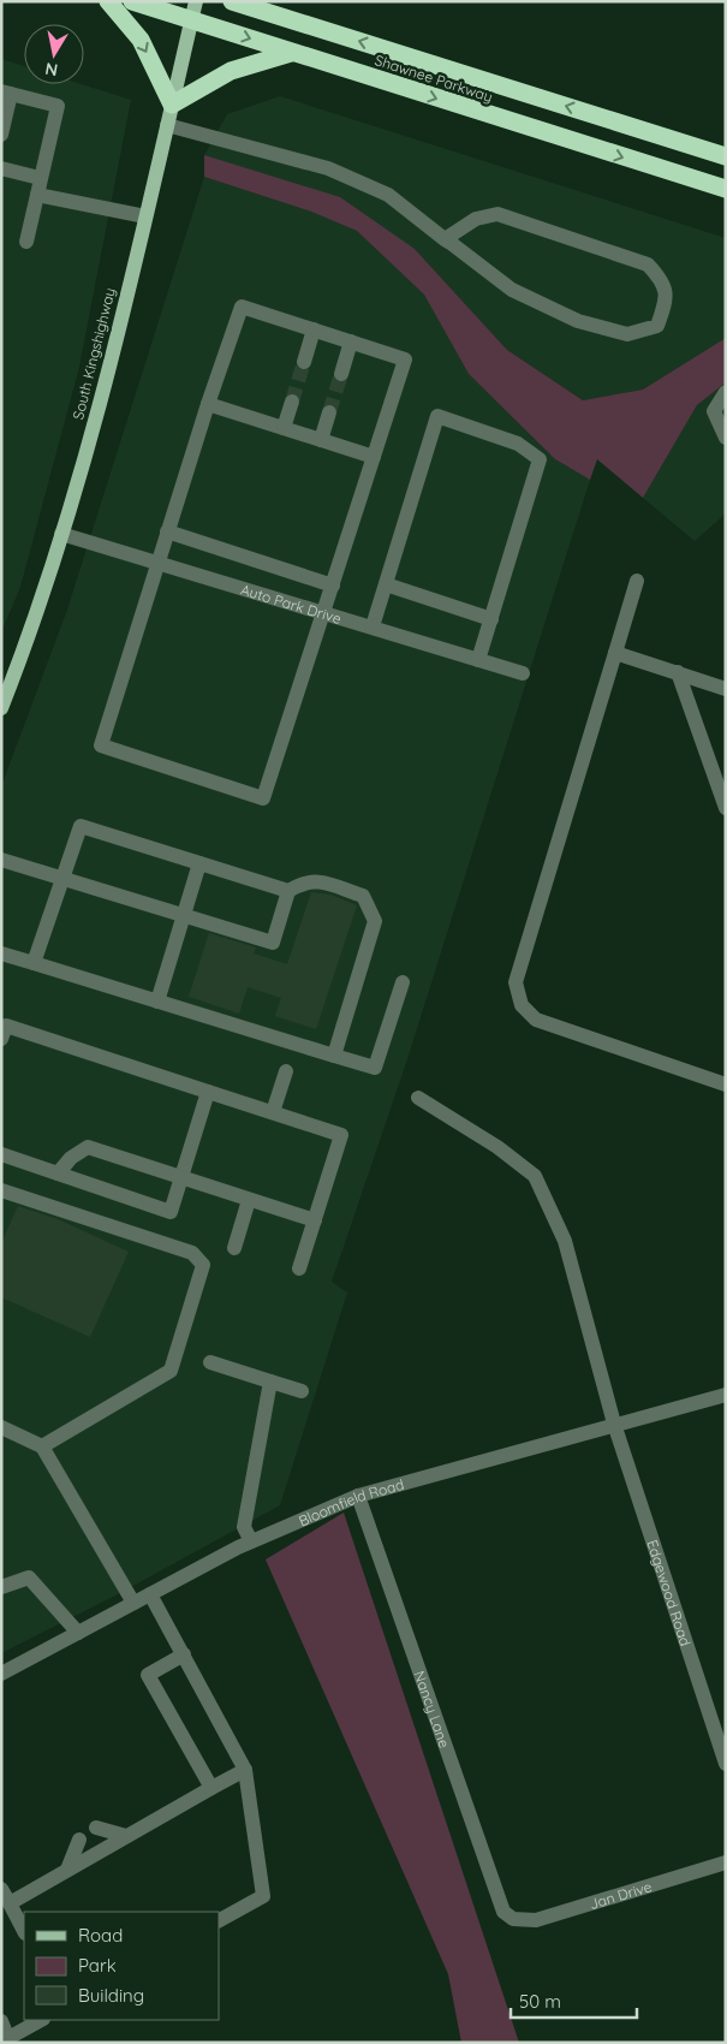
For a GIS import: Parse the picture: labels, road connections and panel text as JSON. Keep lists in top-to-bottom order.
{
  "streets": {
    "highway": ["Shawnee Parkway"],
    "main road": ["South Kingshighway"],
    "street": [
      "Auto Park Drive",
      "Bloomfield Road",
      "Edgewood Road",
      "Nancy Lane",
      "Jan Drive"
    ]
  },
  "crossings": [
    ["Shawnee Parkway", "South Kingshighway"],
    ["South Kingshighway", "Auto Park Drive"],
    ["Bloomfield Road", "Edgewood Road"],
    ["Bloomfield Road", "Nancy Lane"],
    ["Nancy Lane", "Jan Drive"]
  ],
  "legend": ["Road", "Park", "Building"],
  "scale_bar": "50 m",
  "north": "bottom"
}
